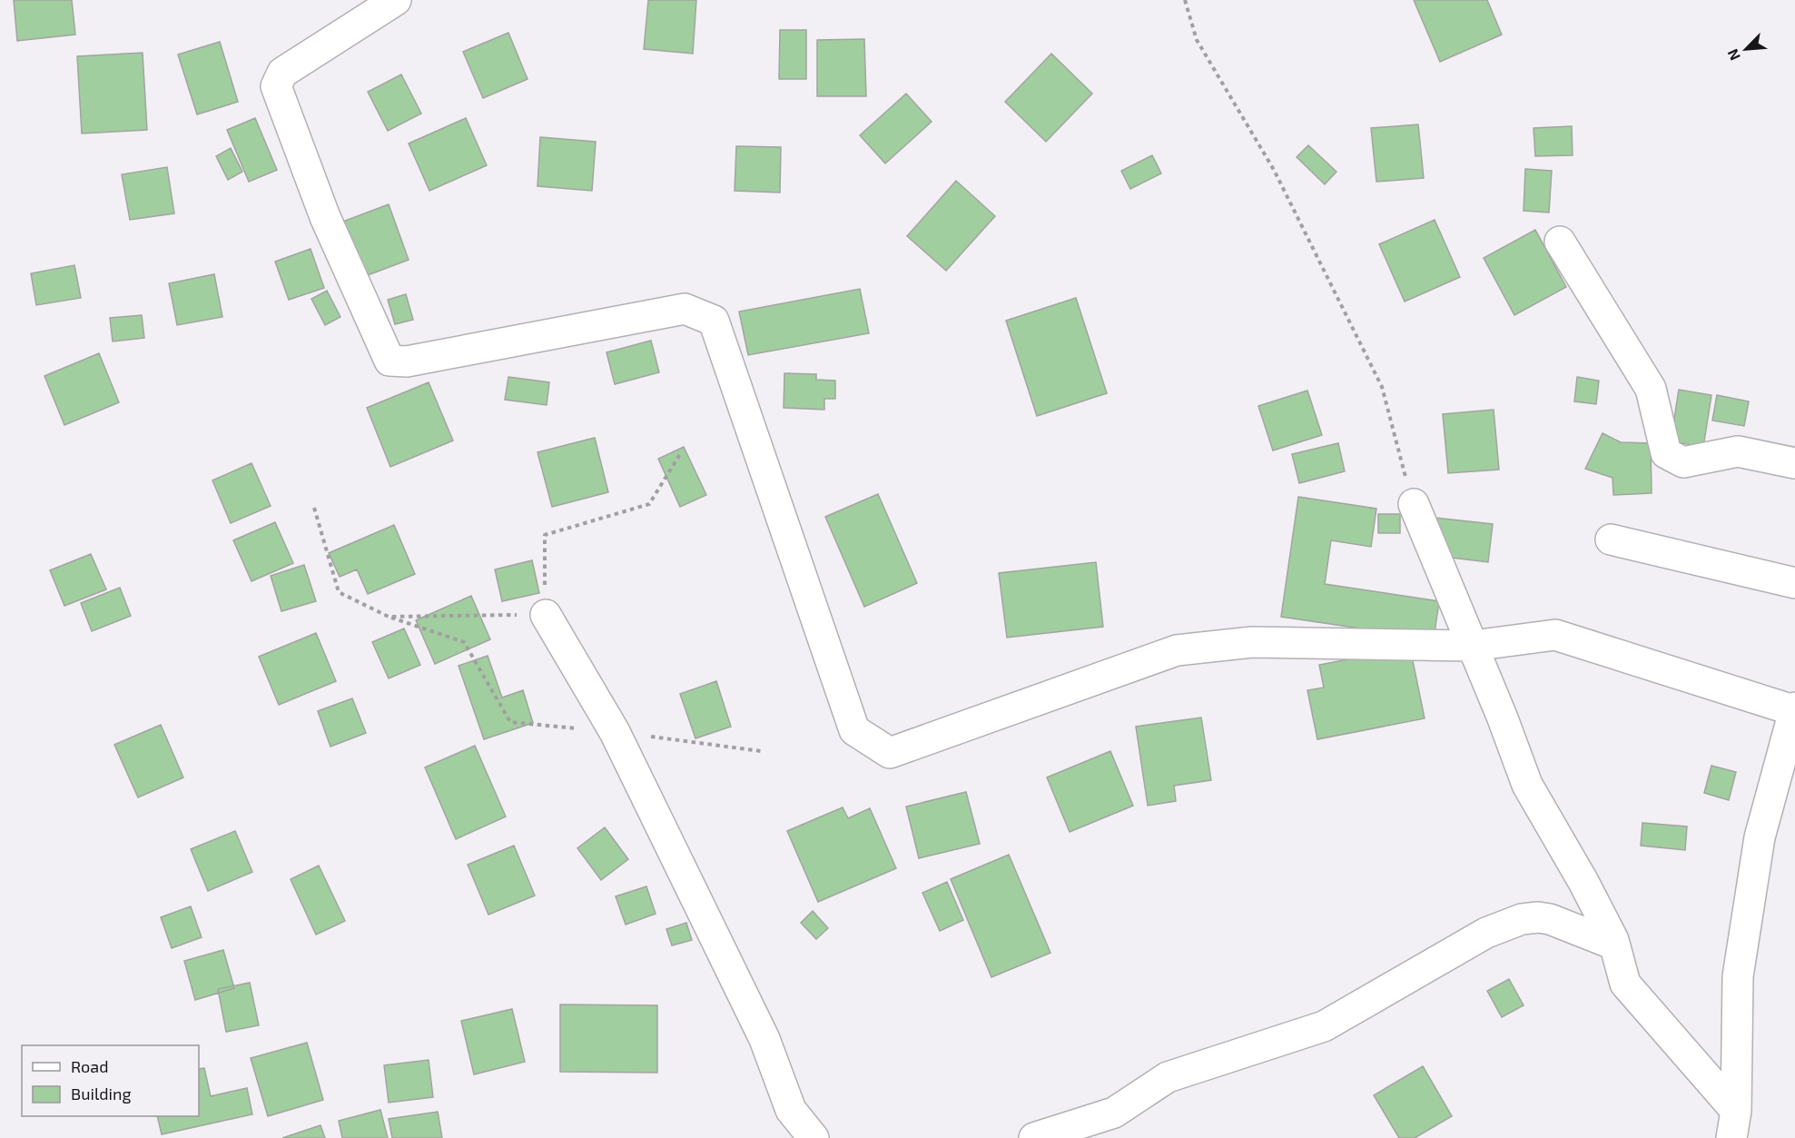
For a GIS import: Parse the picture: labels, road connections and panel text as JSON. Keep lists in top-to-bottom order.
{
  "legend": ["Road", "Building"],
  "north": "bottom left"
}
